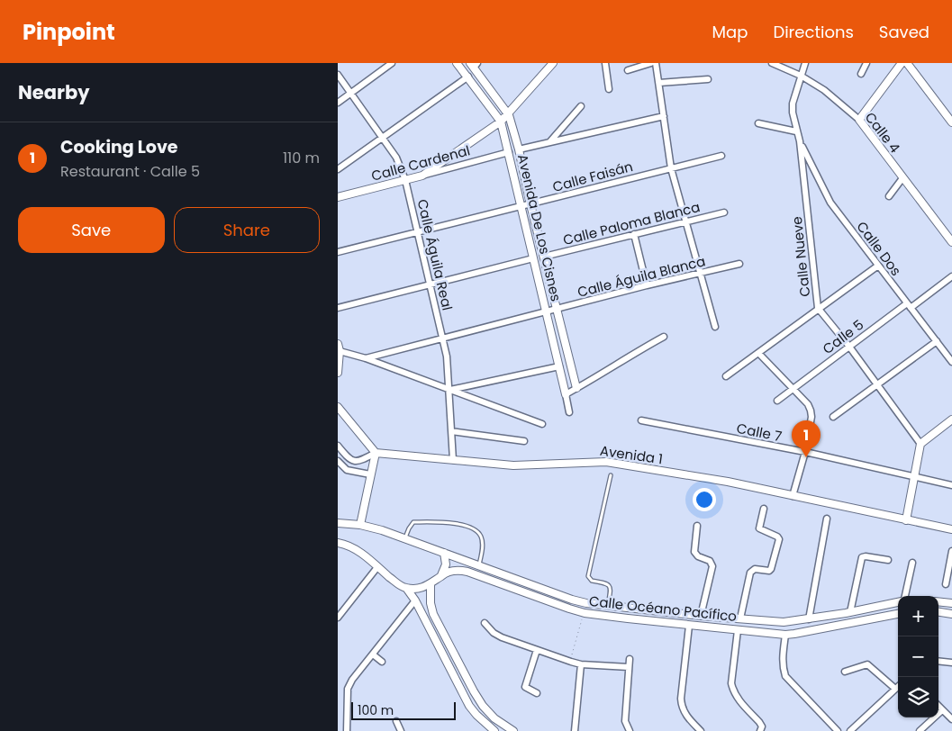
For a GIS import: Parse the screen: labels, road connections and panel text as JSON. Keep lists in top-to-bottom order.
{
  "streets": {
    "street": [
      "Calle 4",
      "Calle Cardenal",
      "Calle Faisán",
      "Calle Paloma Blanca",
      "Avenida De Los Cisnes",
      "Calle Dos",
      "Calle Águila Real",
      "Calle Nueve",
      "Calle Águila Blanca",
      "Calle 5",
      "Calle 7",
      "Avenida 1",
      "Calle Océano Pacífico"
    ]
  },
  "crossings": [
    ["Calle 4", "Calle Nueve"],
    ["Calle Cardenal", "Avenida De Los Cisnes"],
    ["Calle Cardenal", "Calle Águila Real"],
    ["Calle Faisán", "Avenida De Los Cisnes"],
    ["Calle Faisán", "Calle Águila Real"],
    ["Calle Paloma Blanca", "Avenida De Los Cisnes"],
    ["Avenida De Los Cisnes", "Calle Águila Blanca"],
    ["Calle Dos", "Calle Nueve"],
    ["Calle Dos", "Calle 5"],
    ["Calle Águila Real", "Calle Águila Blanca"],
    ["Calle Águila Real", "Avenida 1"],
    ["Calle Nueve", "Calle 5"]
  ],
  "scale_bar": "100 m",
  "page": {
    "header": "Pinpoint",
    "nav": ["Map", "Directions", "Saved"],
    "heading": "Nearby",
    "list": [
      {
        "mark": "1",
        "name": "Cooking Love",
        "note": "Restaurant · Calle 5",
        "value": "110 m"
      }
    ],
    "buttons": ["Save", "Share"],
    "pins": "1",
    "map_buttons": ["+", "−"],
    "scale": "100 m"
  }
}
